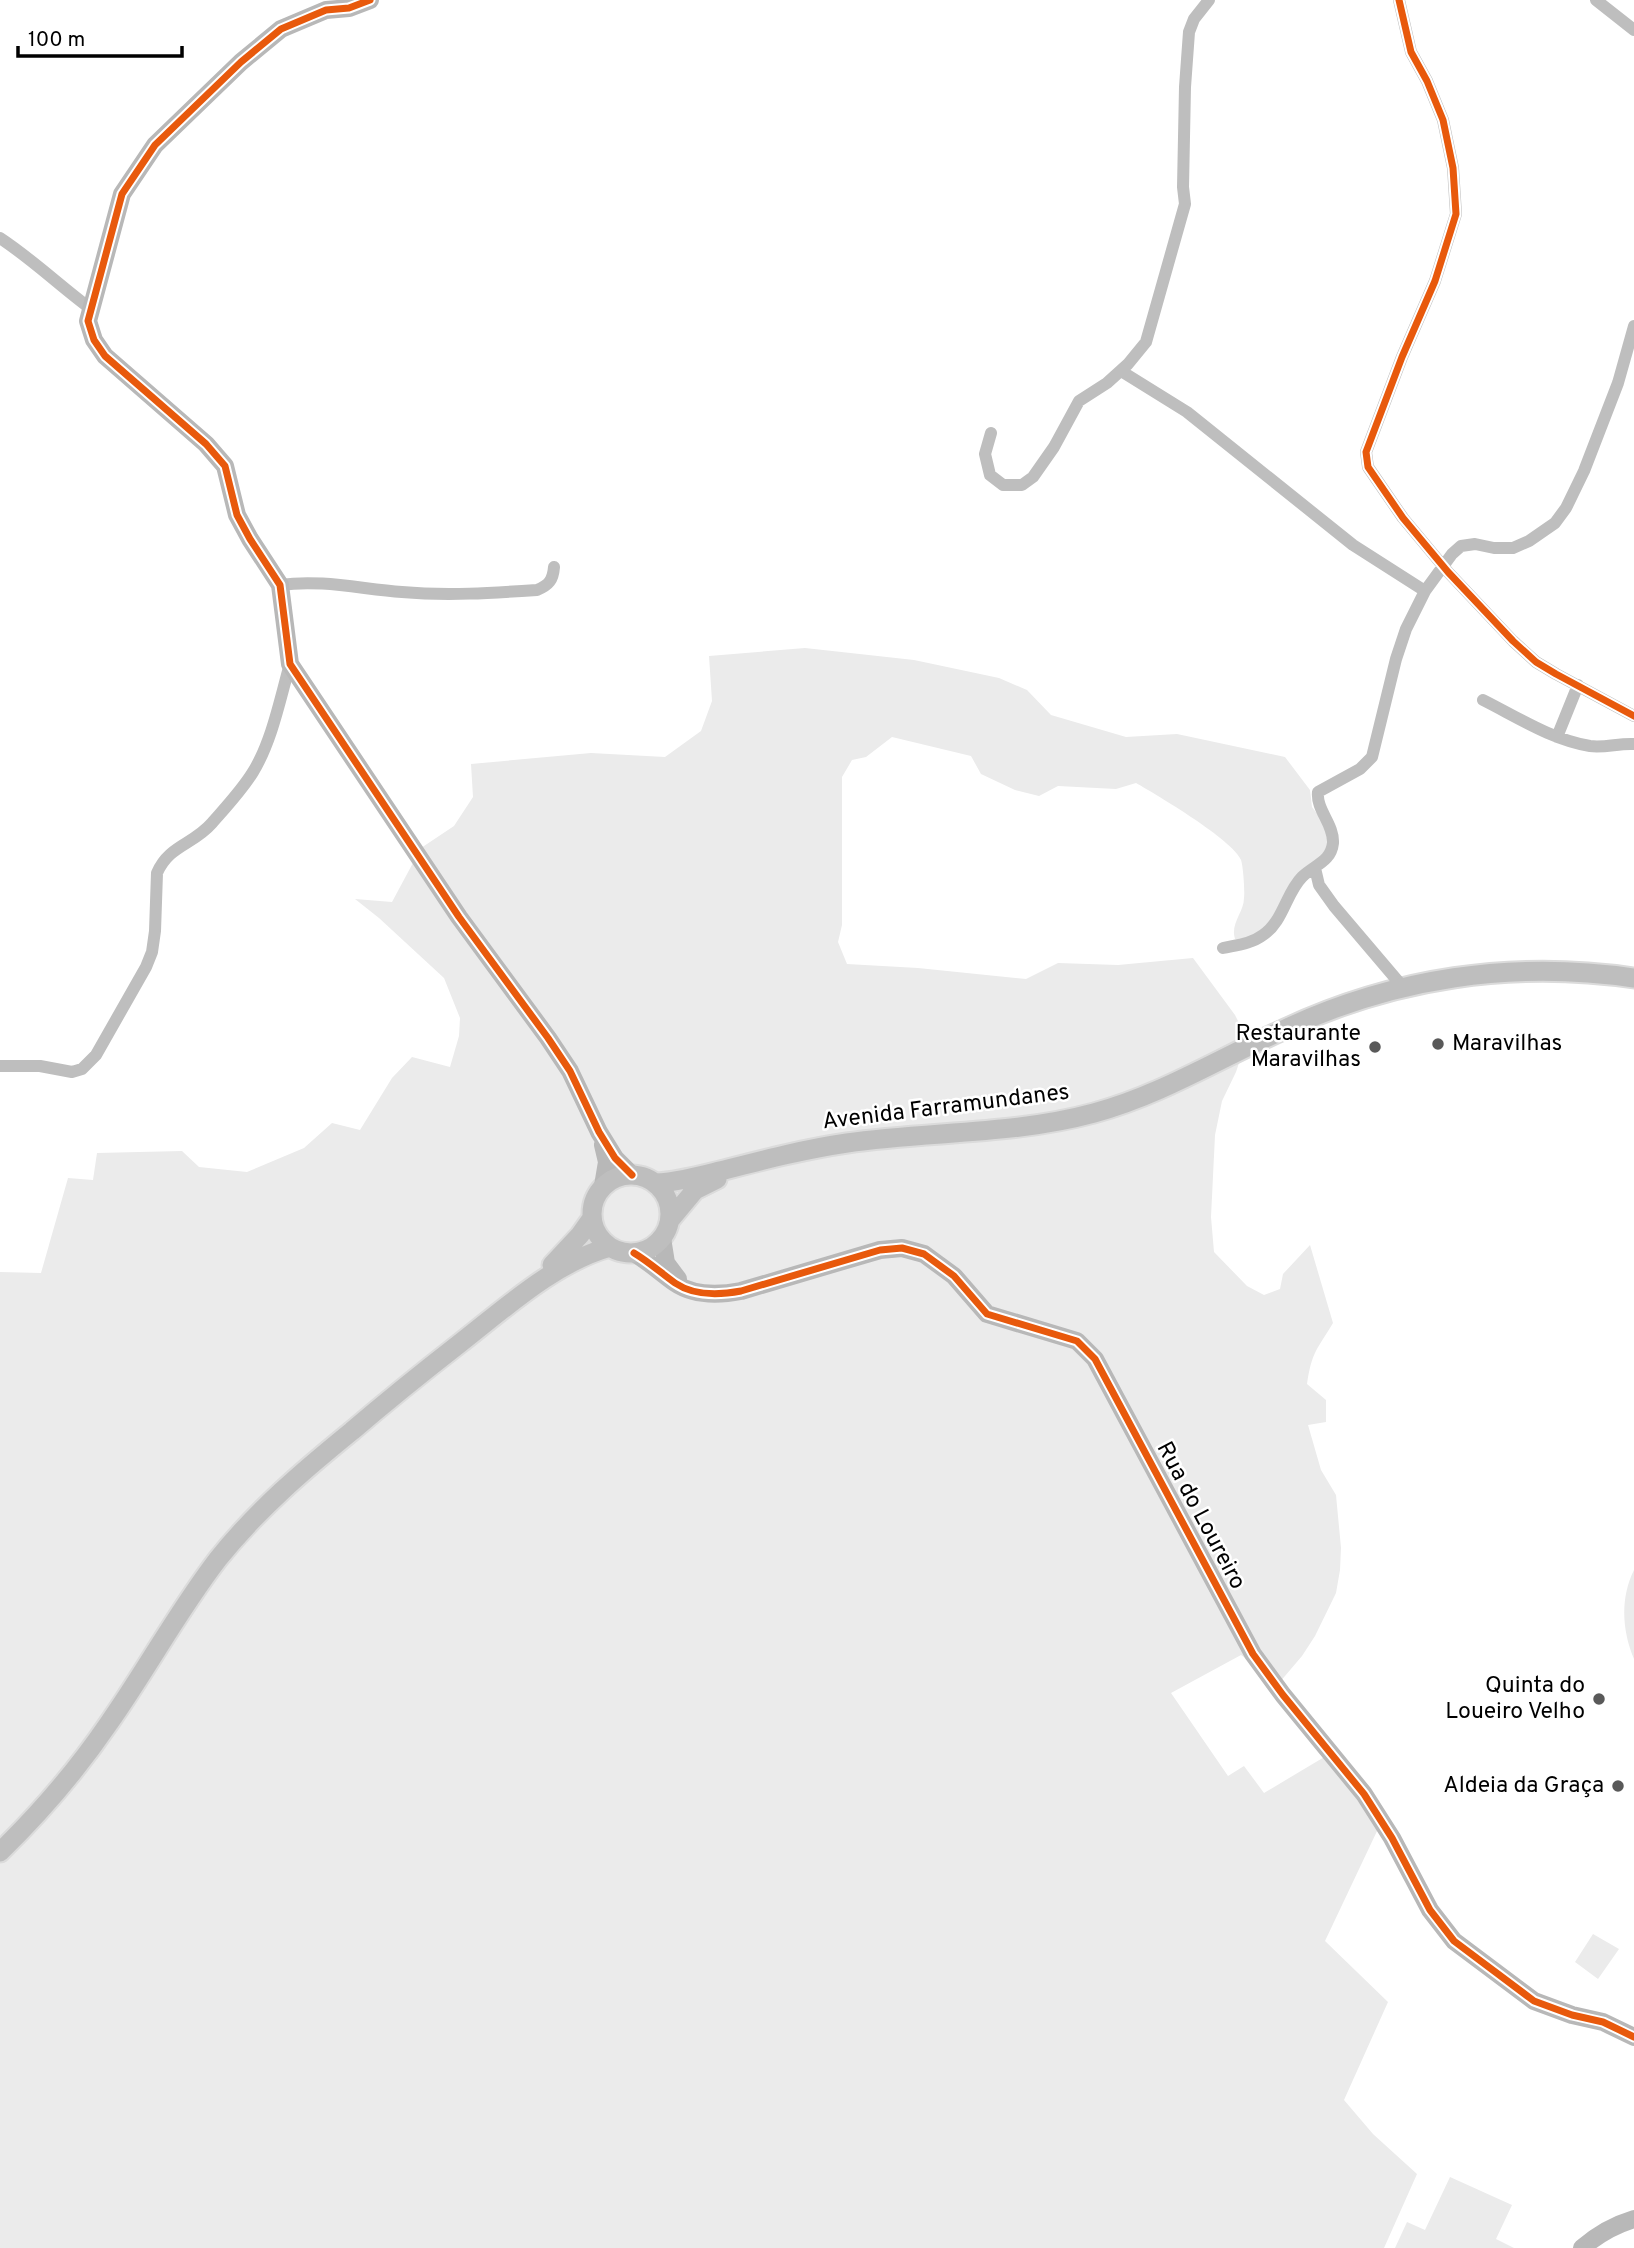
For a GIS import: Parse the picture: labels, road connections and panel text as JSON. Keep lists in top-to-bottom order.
{
  "streets": {
    "main road": ["Avenida Farramundanes"],
    "street": ["Rua do Loureiro"]
  },
  "places": [
    "Maravilhas",
    "Restaurante Maravilhas",
    "Quinta do Loueiro Velho",
    "Aldeia da Graça"
  ],
  "scale_bar": "100 m"
}
